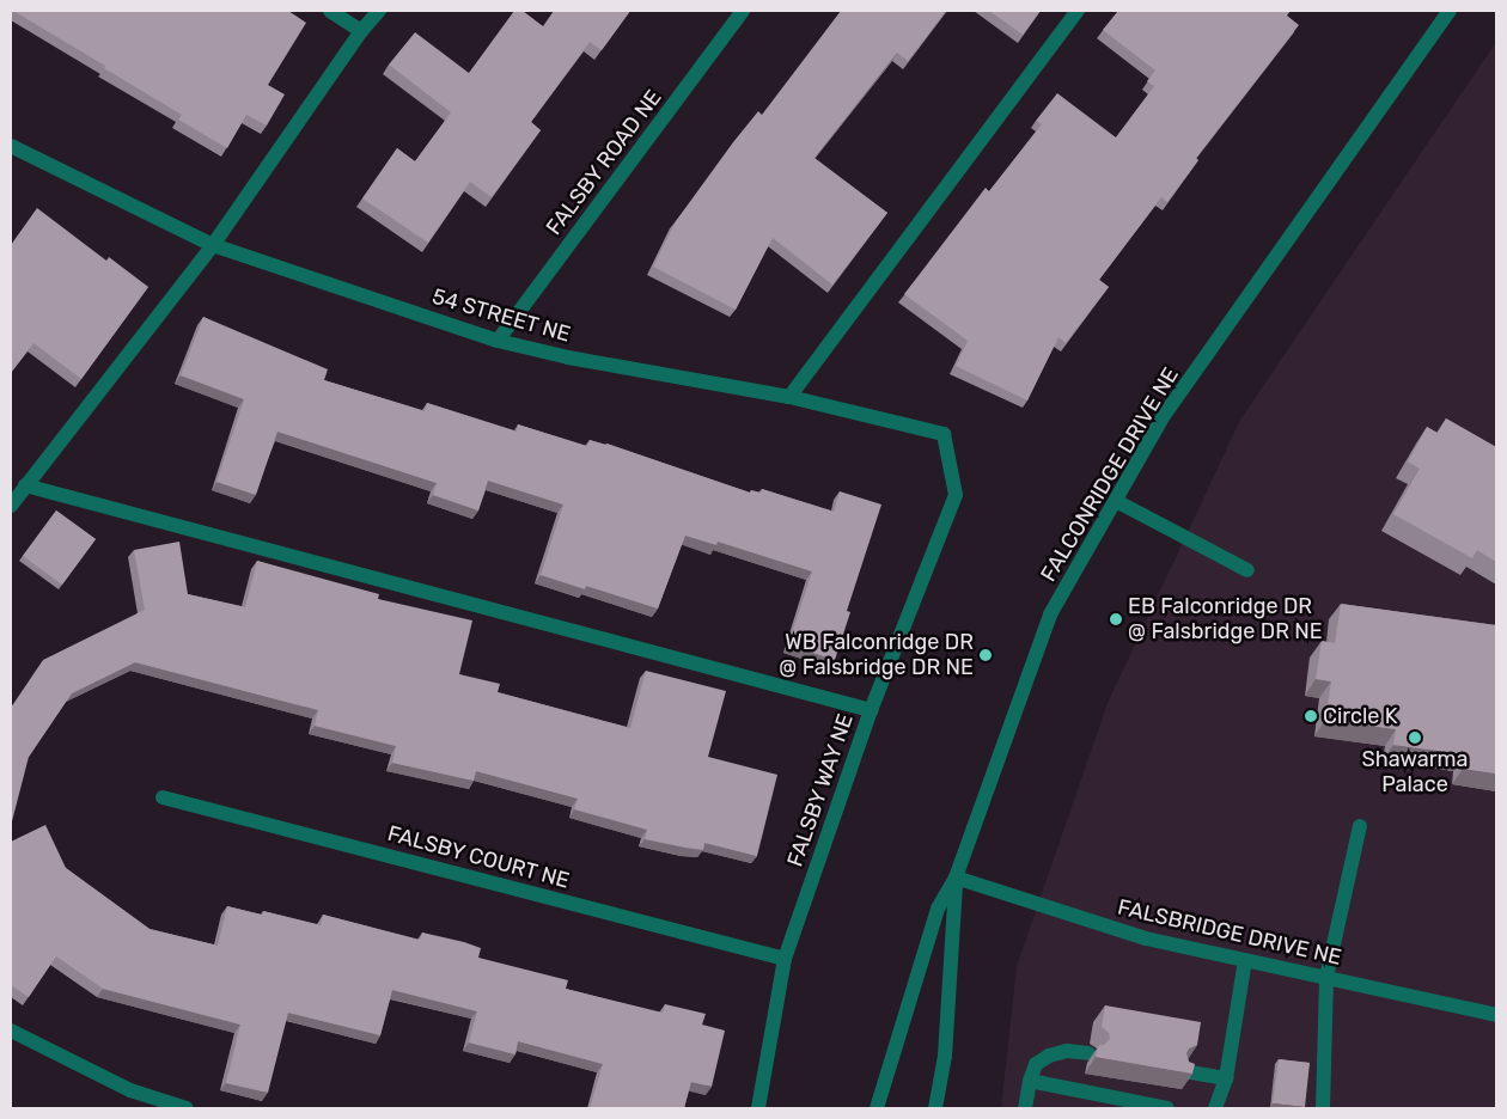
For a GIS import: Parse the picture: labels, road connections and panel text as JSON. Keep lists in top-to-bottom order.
{
  "streets": {
    "street": [
      "FALSBY ROAD NE",
      "54 STREET NE",
      "FALCONRIDGE DRIVE NE",
      "FALSBY WAY NE",
      "FALSBY COURT NE",
      "FALSBRIDGE DRIVE NE"
    ]
  },
  "crossings": [
    ["FALSBY ROAD NE", "54 STREET NE"],
    ["54 STREET NE", "FALSBY WAY NE"],
    ["FALCONRIDGE DRIVE NE", "FALSBRIDGE DRIVE NE"],
    ["FALSBY WAY NE", "FALSBY COURT NE"]
  ],
  "places": [
    "EB Falconridge DR @ Falsbridge DR NE",
    "WB Falconridge DR @ Falsbridge DR NE",
    "Circle K",
    "Shawarma Palace"
  ]
}
